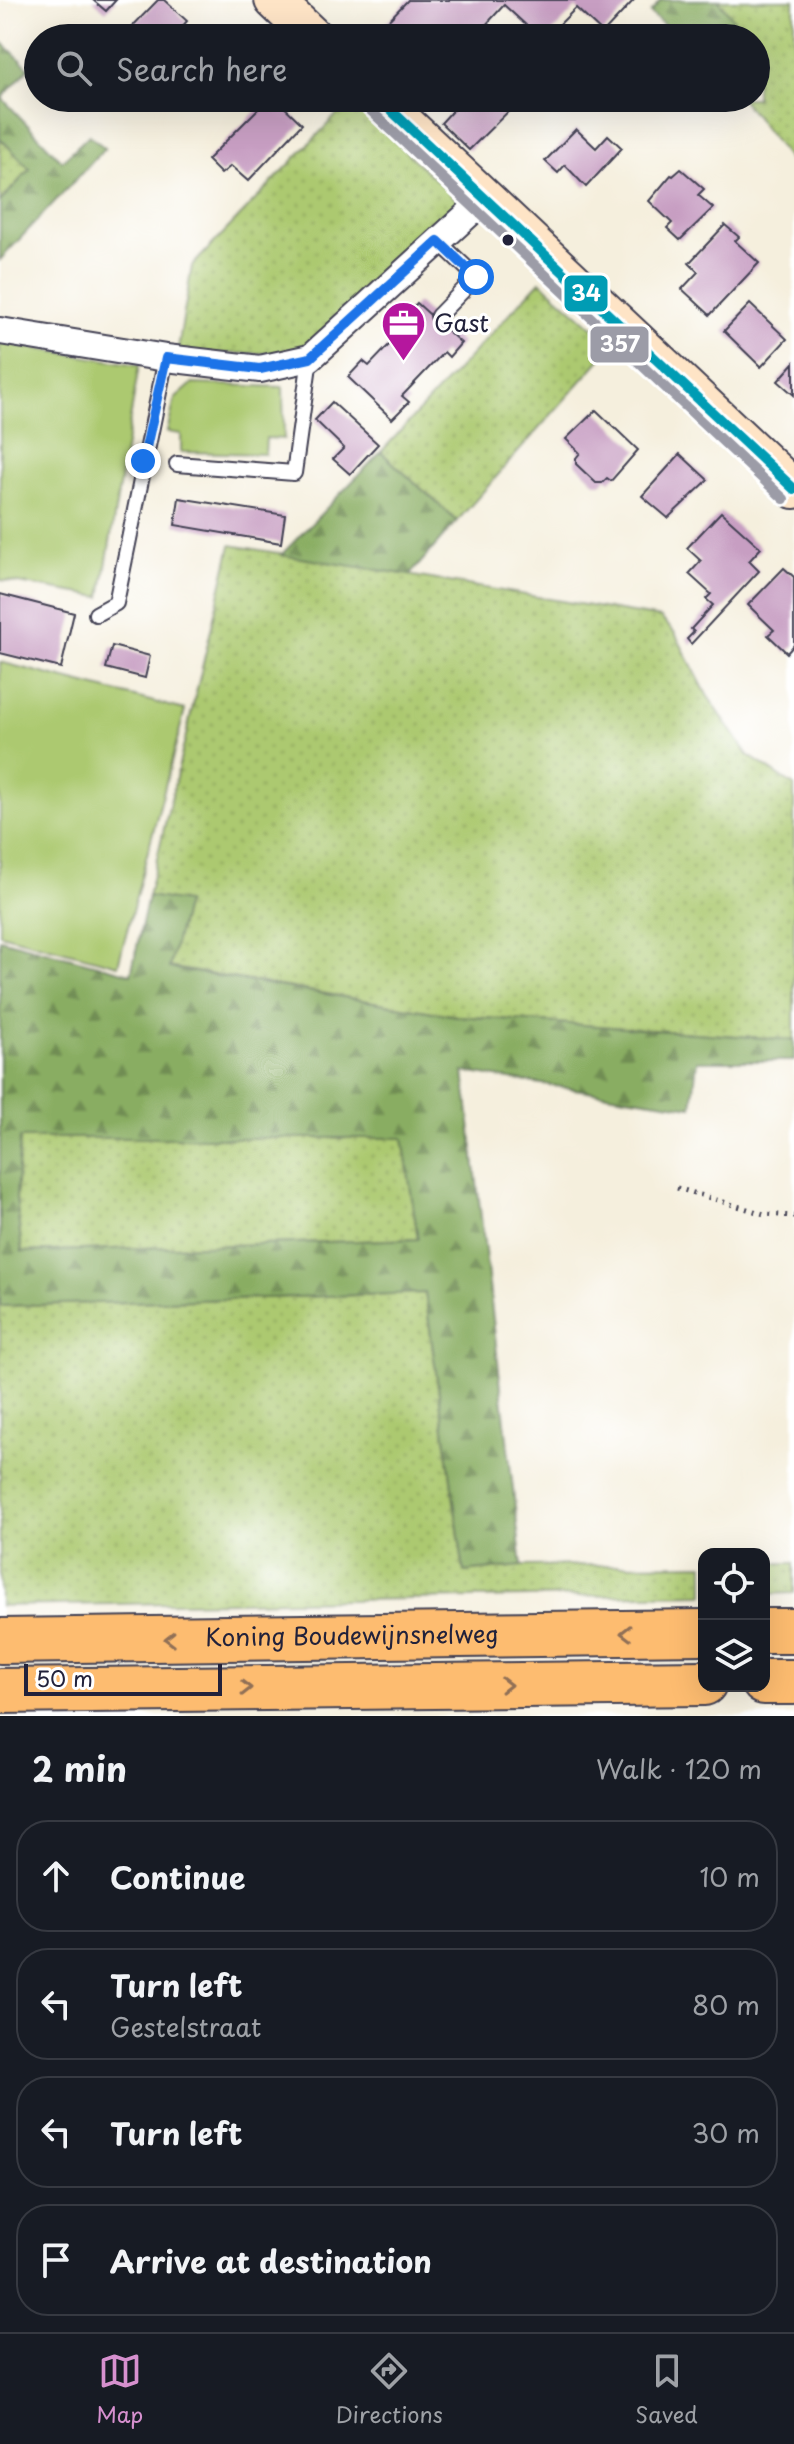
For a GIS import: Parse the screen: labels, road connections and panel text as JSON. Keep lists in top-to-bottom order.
{
  "streets": {
    "highway": ["Koning Boudewijnsnelweg"]
  },
  "places": {
    "office": ["Gast"]
  },
  "lines": ["transit line 34", "transit line 357"],
  "scale_bar": "50 m",
  "page": {
    "search": "Search here",
    "scale": "50 m",
    "heading": ["2 min", "Walk · 120 m"],
    "list": [
      ["Continue", "10 m"],
      ["Turn left", "Gestelstraat", "80 m"],
      ["Turn left", "30 m"],
      "Arrive at destination"
    ],
    "nav": ["Map", "Directions", "Saved"]
  }
}
